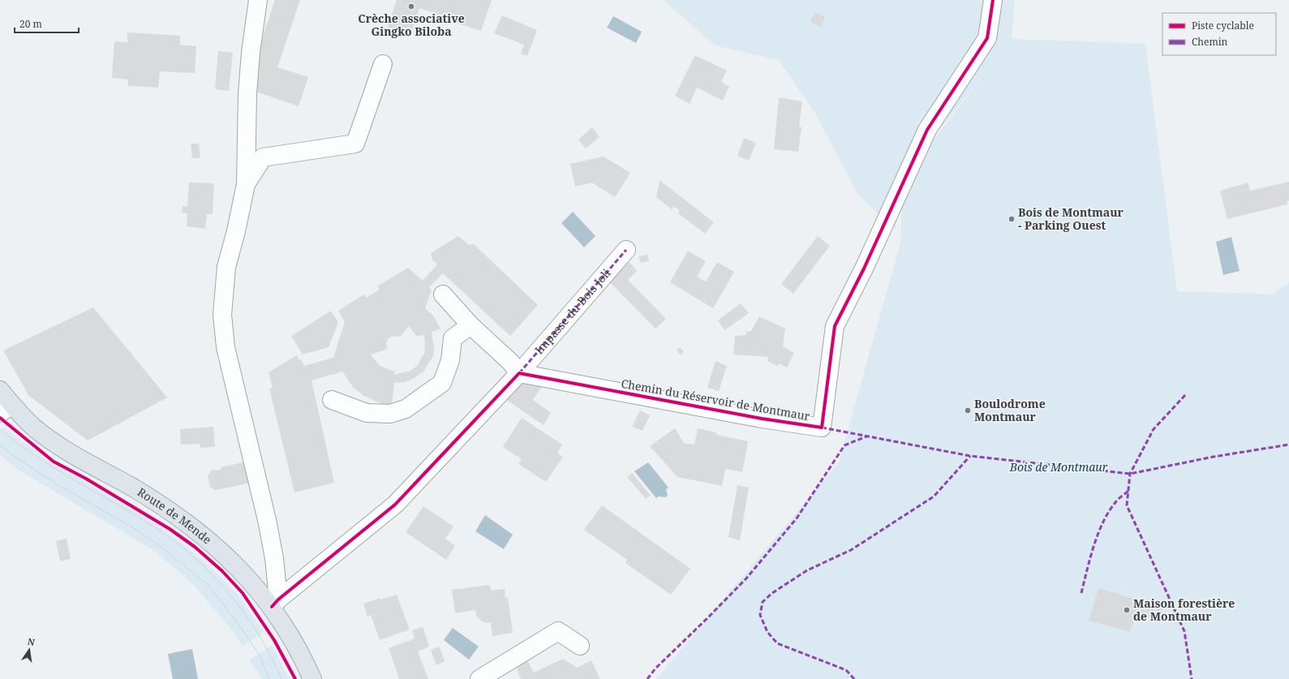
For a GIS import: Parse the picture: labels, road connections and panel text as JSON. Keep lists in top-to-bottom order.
{
  "streets": {
    "main road": ["Route de Mende"],
    "street": ["Impasse du Bois Joli", "Chemin du Réservoir de Montmaur"]
  },
  "crossings": [
    ["Impasse du Bois Joli", "Chemin du Réservoir de Montmaur"]
  ],
  "parks": ["Bois de Montmaur"],
  "places": [
    "Crèche associative Gingko Biloba",
    "Bois de Montmaur - Parking Ouest",
    "Boulodrome Montmaur",
    "Maison forestière de Montmaur"
  ],
  "legend": ["Piste cyclable", "Chemin"],
  "scale_bar": "20 m",
  "north": "top"
}
